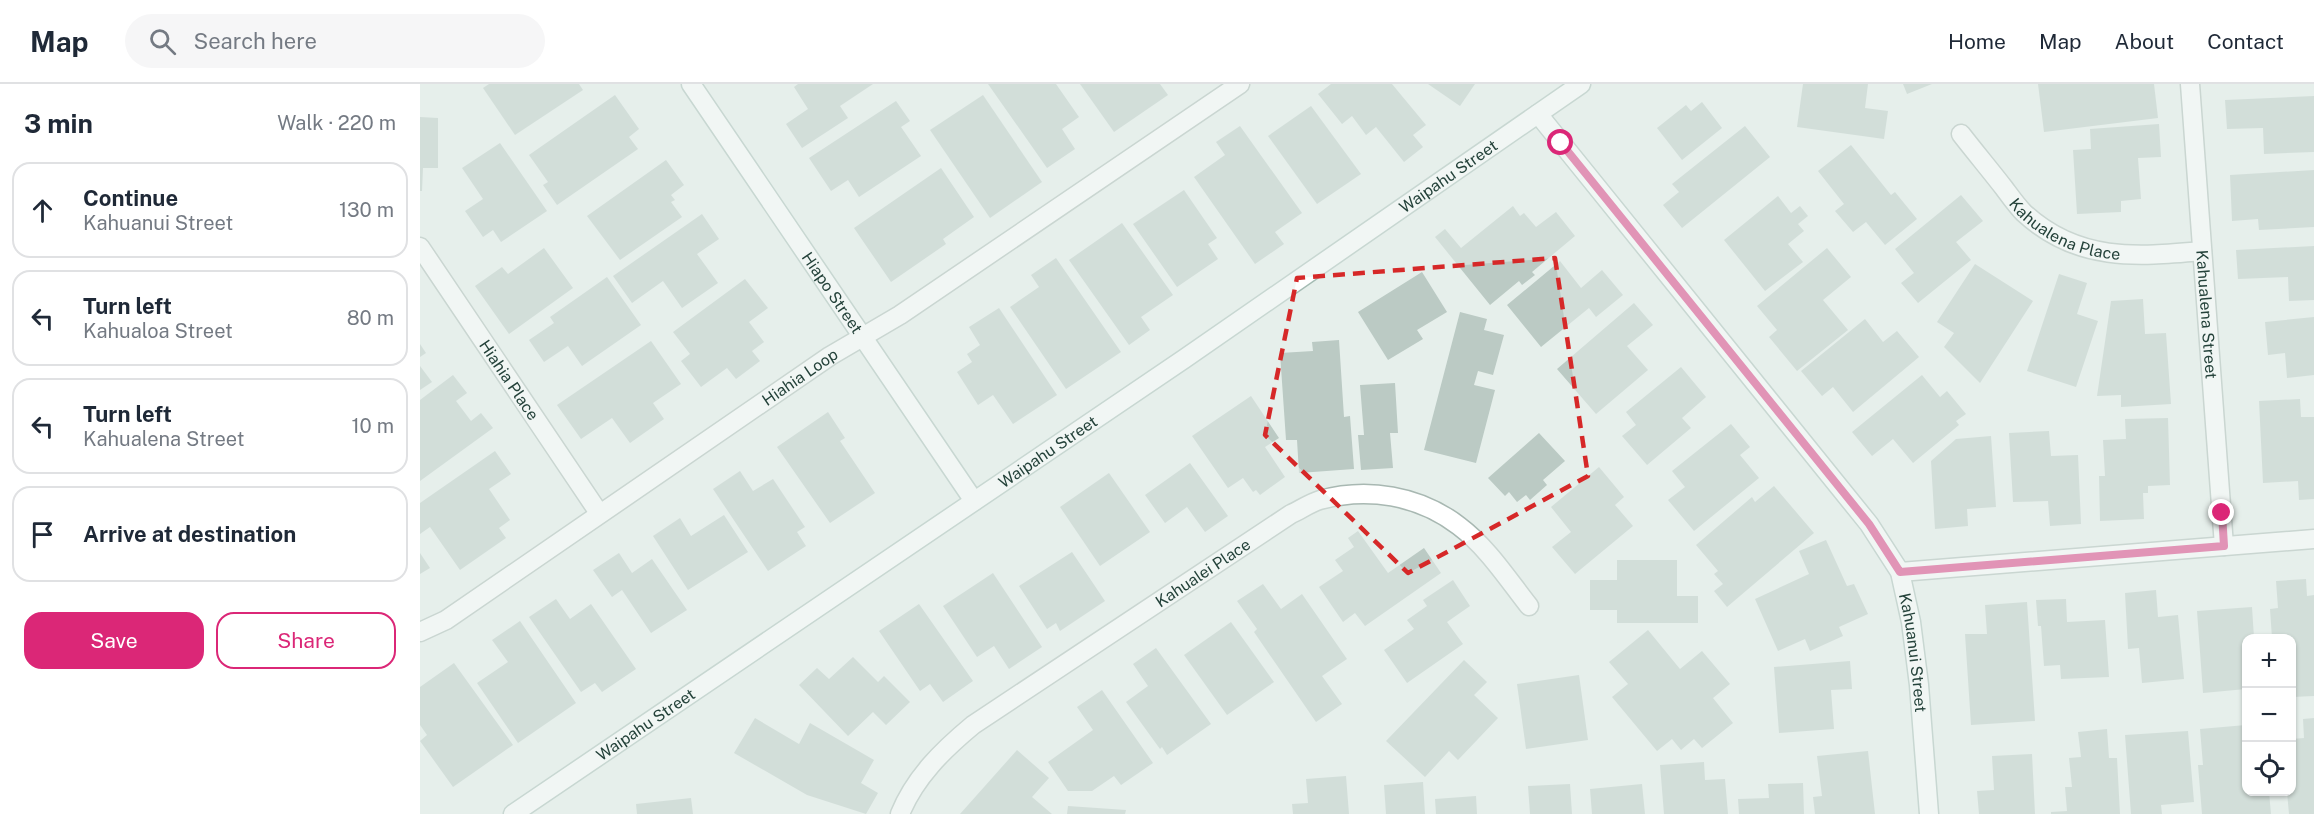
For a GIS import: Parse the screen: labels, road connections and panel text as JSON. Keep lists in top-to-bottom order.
{
  "streets": {
    "street": [
      "Waipahu Street",
      "Kahualena Place",
      "Hiapo Street",
      "Kahualena Street",
      "Hiahia Loop",
      "Hiahia Place",
      "Kahualei Place",
      "Kahuanui Street"
    ]
  },
  "crossings": [
    ["Waipahu Street", "Hiapo Street"],
    ["Waipahu Street", "Kahuanui Street"],
    ["Kahualena Place", "Kahualena Street"],
    ["Hiapo Street", "Hiahia Loop"],
    ["Hiahia Loop", "Hiahia Place"]
  ],
  "page": {
    "header": "Map",
    "search": "Search here",
    "nav": [
      "Home",
      "Map",
      "About",
      "Contact"
    ],
    "heading": ["3 min", "Walk · 220 m"],
    "list": [
      ["Continue", "Kahuanui Street", "130 m"],
      ["Turn left", "Kahualoa Street", "80 m"],
      ["Turn left", "Kahualena Street", "10 m"],
      "Arrive at destination"
    ],
    "buttons": ["Save", "Share"],
    "map_buttons": ["+", "−"]
  }
}
